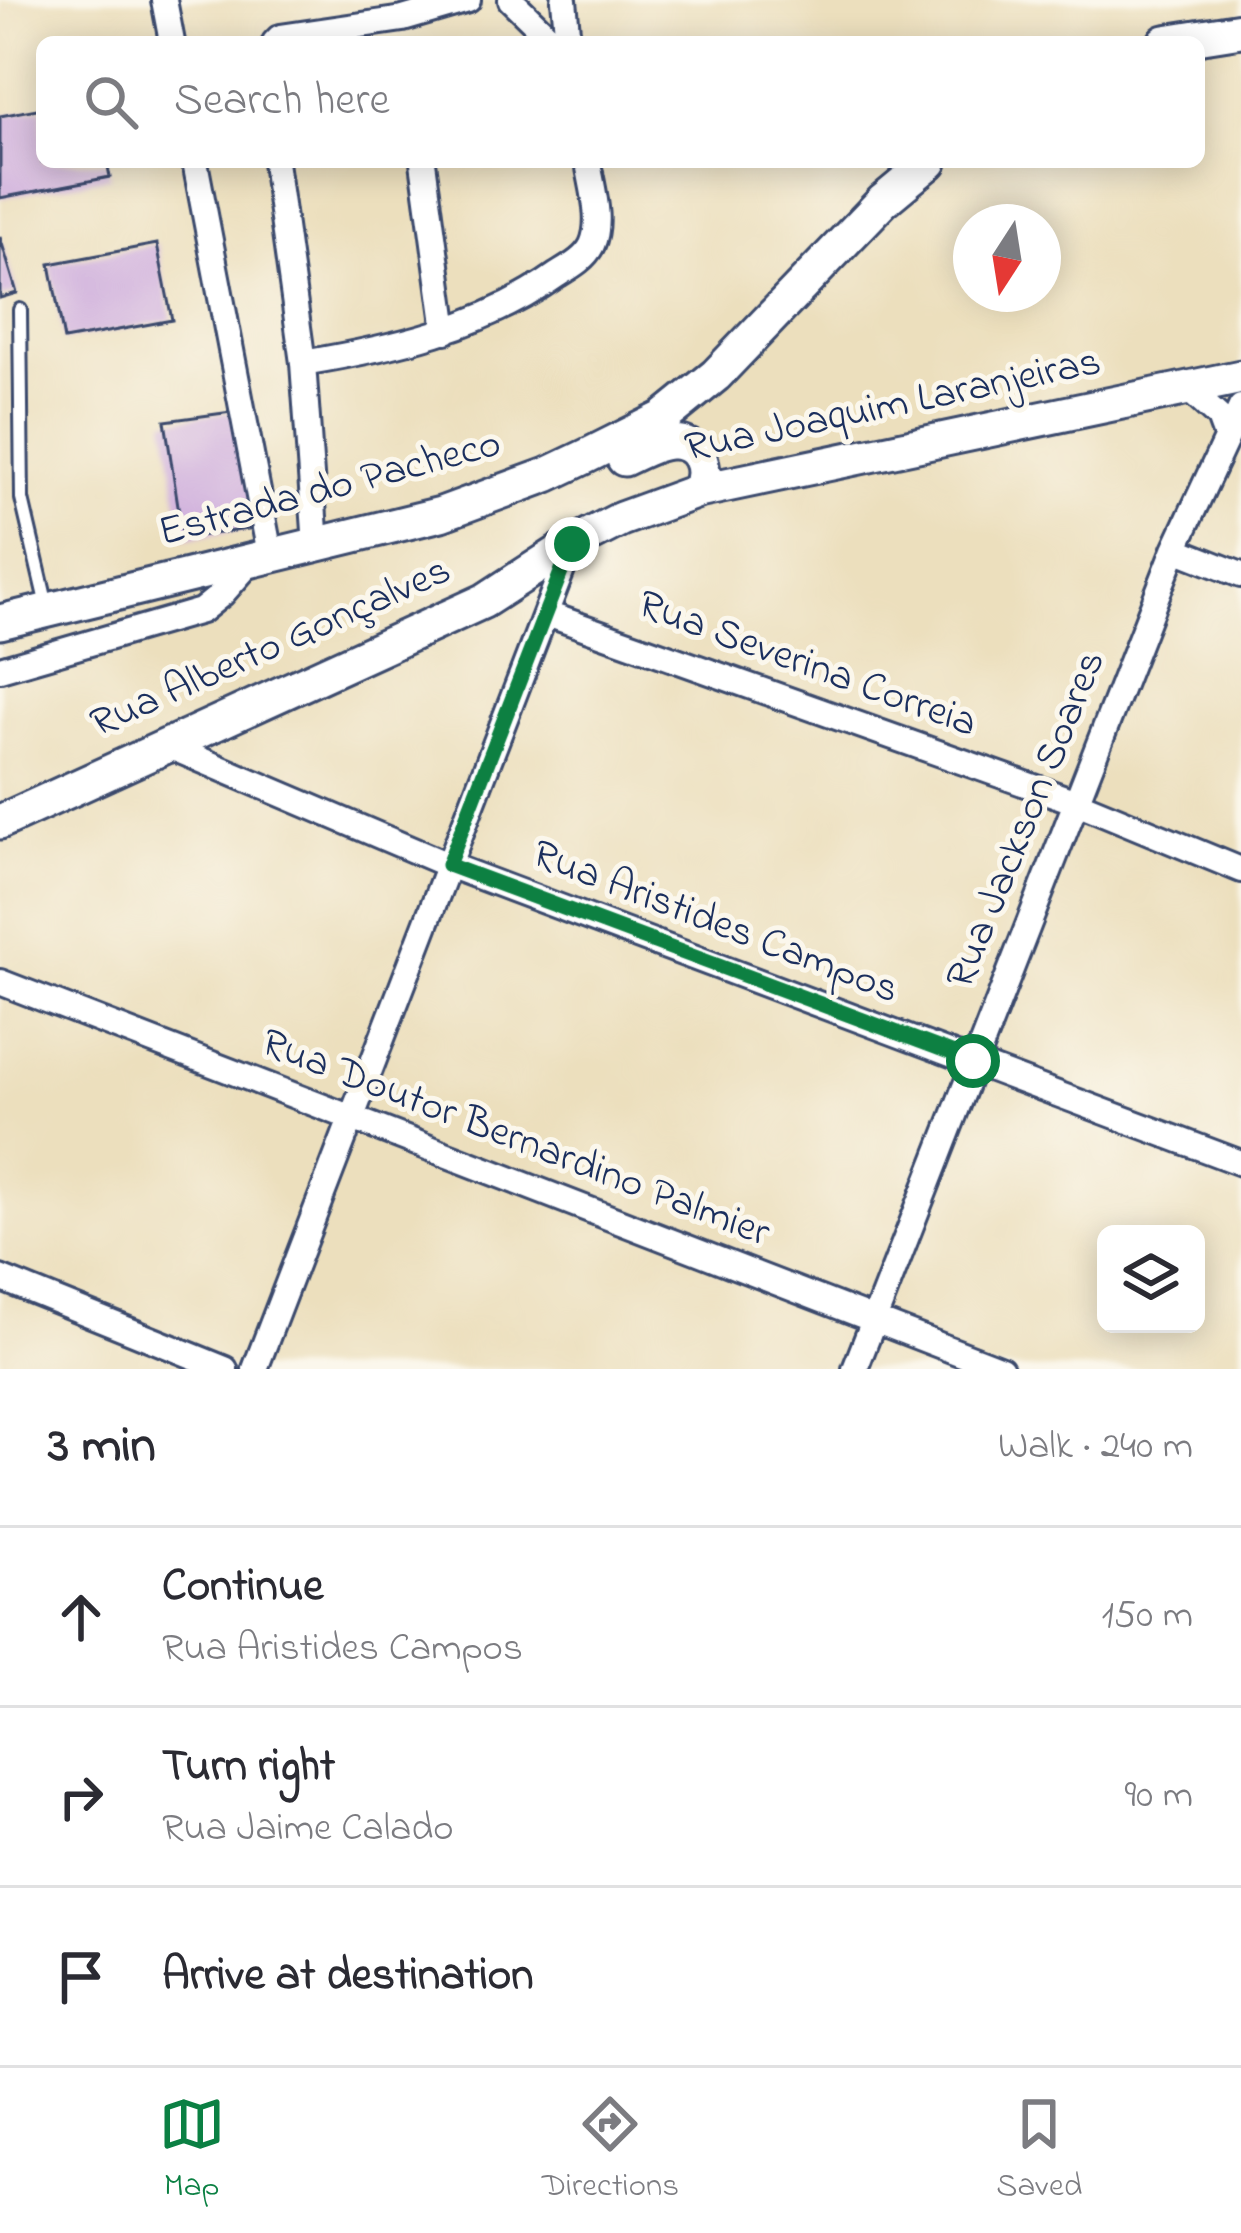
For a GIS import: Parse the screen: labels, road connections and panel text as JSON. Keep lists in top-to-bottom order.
{
  "streets": {
    "main road": ["Rua Joaquim Laranjeiras", "Estrada do Pacheco", "Rua Alberto Gonçalves"],
    "street": [
      "Rua Severina Correia",
      "Rua Jackson Soares",
      "Rua Aristides Campos",
      "Rua Doutor Bernardino Palmier"
    ]
  },
  "crossings": [
    ["Rua Joaquim Laranjeiras", "Rua Alberto Gonçalves"],
    ["Rua Alberto Gonçalves", "Rua Aristides Campos"],
    ["Rua Severina Correia", "Rua Jackson Soares"],
    ["Rua Jackson Soares", "Rua Aristides Campos"],
    ["Rua Jackson Soares", "Rua Doutor Bernardino Palmier"]
  ],
  "north": "bottom",
  "page": {
    "search": "Search here",
    "heading": ["3 min", "Walk · 240 m"],
    "list": [
      ["Continue", "Rua Aristides Campos", "150 m"],
      ["Turn right", "Rua Jaime Calado", "90 m"],
      "Arrive at destination"
    ],
    "nav": ["Map", "Directions", "Saved"]
  }
}
